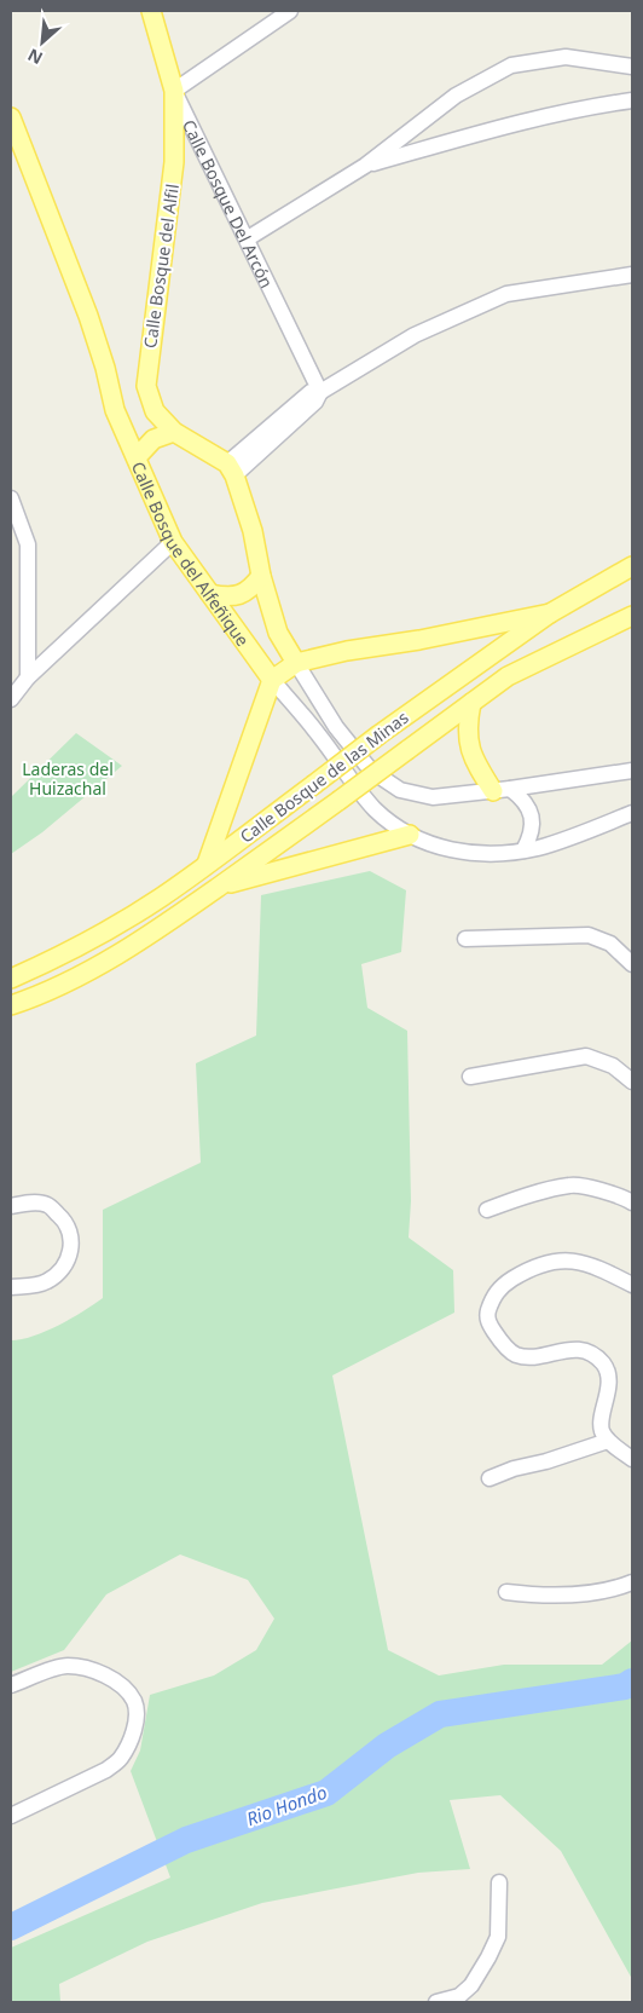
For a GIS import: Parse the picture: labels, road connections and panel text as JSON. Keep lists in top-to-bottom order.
{
  "streets": {
    "main road": [
      "Calle Bosque Del Arcón",
      "Calle Bosque del Alfil",
      "Calle Bosque del Alfeñique",
      "Calle Bosque de las Minas"
    ]
  },
  "crossings": [
    ["Calle Bosque Del Arcón", "Calle Bosque del Alfil"]
  ],
  "water": ["Rio Hondo"],
  "parks": ["Laderas del Huizachal"],
  "north": "bottom left"
}
